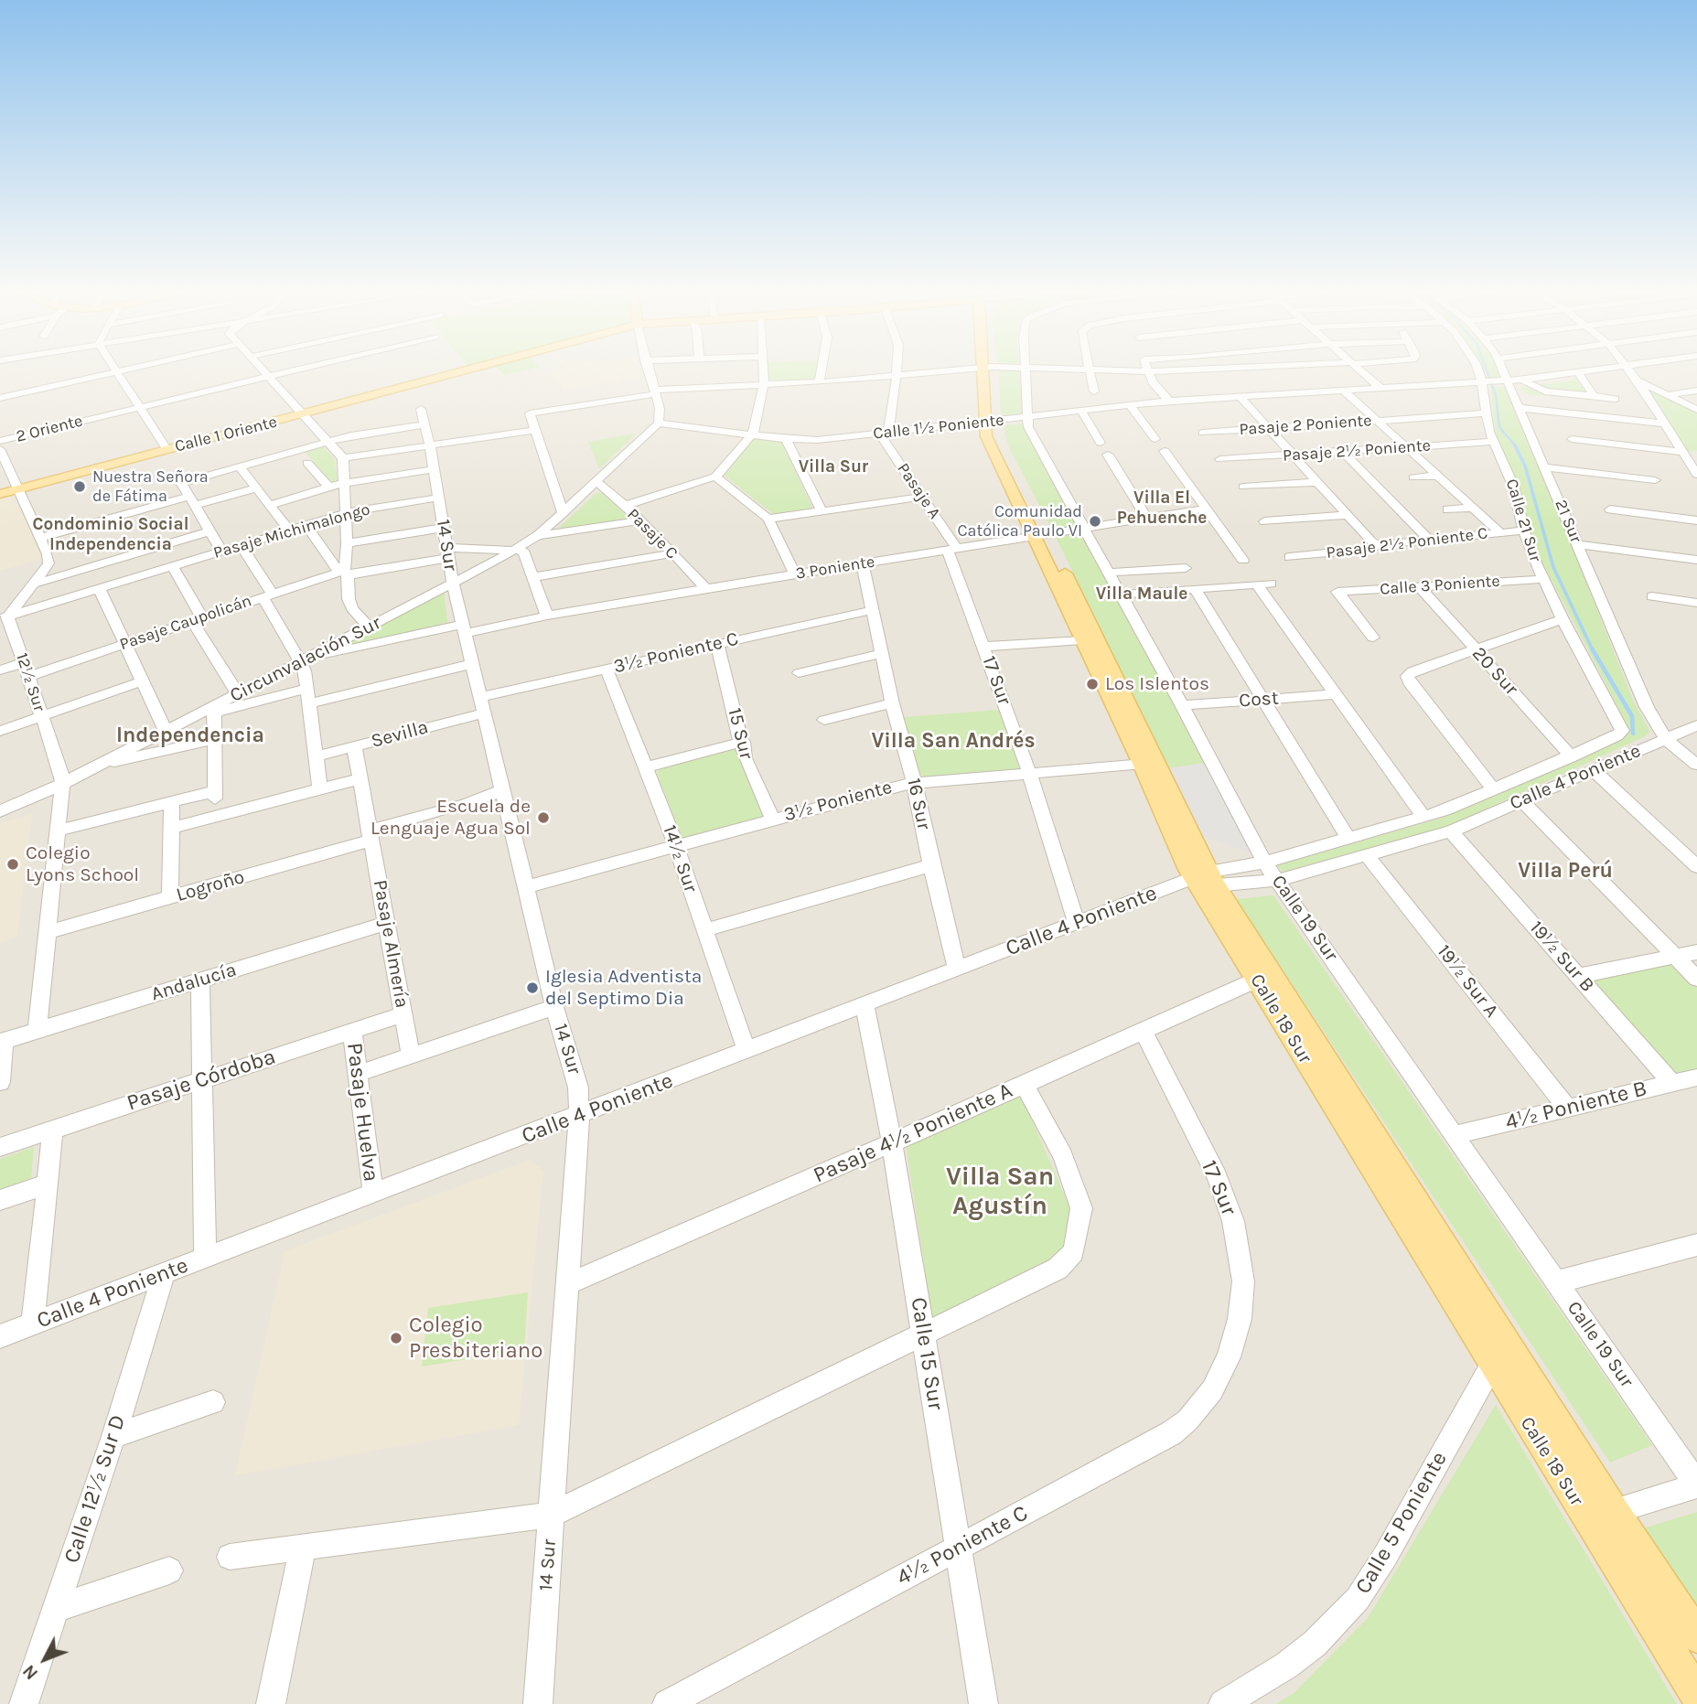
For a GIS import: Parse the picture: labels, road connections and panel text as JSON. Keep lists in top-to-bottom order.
{
  "streets": {
    "main road": ["Calle 1 Oriente", "Calle 18 Sur"],
    "street": [
      "Pasaje 2 Poniente",
      "Calle 1½ Poniente",
      "2 Oriente",
      "Pasaje 2½ Poniente",
      "Pasaje A",
      "Calle 21 Sur",
      "21 Sur",
      "Pasaje Michimalongo",
      "Pasaje C",
      "Pasaje 2½ Poniente C",
      "14 Sur",
      "3 Poniente",
      "Calle 3 Poniente",
      "Pasaje Caupolicán",
      "3½ Poniente C",
      "Circunvalación Sur",
      "20 Sur",
      "17 Sur",
      "12½ Sur",
      "Cost",
      "15 Sur",
      "Sevilla",
      "Calle 4 Poniente",
      "3½ Poniente",
      "16 Sur",
      "14½ Sur",
      "Logroño",
      "Calle 19 Sur",
      "Pasaje Almería",
      "19½ Sur B",
      "19½ Sur A",
      "Andalucía",
      "Pasaje Córdoba",
      "4½ Poniente B",
      "Pasaje Huelva",
      "Pasaje 4½ Poniente A",
      "Calle 15 Sur",
      "Calle 12½ Sur D",
      "Calle 5 Poniente",
      "4½ Poniente C"
    ]
  },
  "crossings": [
    ["Pasaje 2 Poniente", "Calle 21 Sur"],
    ["Calle 1½ Poniente", "Pasaje A"],
    ["Calle 1½ Poniente", "Calle 21 Sur"],
    ["Calle 1½ Poniente", "21 Sur"],
    ["Calle 1½ Poniente", "Circunvalación Sur"],
    ["Calle 1½ Poniente", "Calle 19 Sur"],
    ["Calle 1½ Poniente", "Calle 18 Sur"],
    ["Pasaje 2½ Poniente", "Calle 21 Sur"],
    ["Pasaje A", "3 Poniente"],
    ["Pasaje A", "17 Sur"],
    ["Calle 21 Sur", "Pasaje 2½ Poniente C"],
    ["Calle 21 Sur", "Calle 3 Poniente"],
    ["Calle 21 Sur", "Calle 4 Poniente"],
    ["21 Sur", "Calle 4 Poniente"],
    ["Pasaje Michimalongo", "14 Sur"],
    ["Pasaje Michimalongo", "12½ Sur"],
    ["Pasaje C", "3 Poniente"],
    ["Pasaje C", "Circunvalación Sur"],
    ["14 Sur", "3 Poniente"],
    ["14 Sur", "Pasaje Caupolicán"],
    ["14 Sur", "3½ Poniente C"],
    ["14 Sur", "Circunvalación Sur"],
    ["14 Sur", "Sevilla"],
    ["14 Sur", "Calle 4 Poniente"],
    ["14 Sur", "3½ Poniente"],
    ["14 Sur", "Pasaje 4½ Poniente A"],
    ["3 Poniente", "Circunvalación Sur"],
    ["3 Poniente", "17 Sur"],
    ["3 Poniente", "16 Sur"],
    ["3 Poniente", "Calle 19 Sur"],
    ["3 Poniente", "Calle 18 Sur"],
    ["Calle 3 Poniente", "20 Sur"],
    ["Pasaje Caupolicán", "Circunvalación Sur"],
    ["Pasaje Caupolicán", "12½ Sur"],
    ["3½ Poniente C", "15 Sur"],
    ["3½ Poniente C", "16 Sur"],
    ["3½ Poniente C", "14½ Sur"],
    ["Circunvalación Sur", "12½ Sur"],
    ["20 Sur", "Calle 4 Poniente"],
    ["17 Sur", "Calle 4 Poniente"],
    ["17 Sur", "3½ Poniente"],
    ["17 Sur", "Pasaje 4½ Poniente A"],
    ["17 Sur", "4½ Poniente C"],
    ["Cost", "Calle 19 Sur"],
    ["15 Sur", "3½ Poniente"],
    ["Sevilla", "Pasaje Almería"],
    ["Calle 4 Poniente", "16 Sur"],
    ["Calle 4 Poniente", "14½ Sur"],
    ["Calle 4 Poniente", "Calle 19 Sur"],
    ["Calle 4 Poniente", "19½ Sur B"],
    ["Calle 4 Poniente", "19½ Sur A"],
    ["Calle 4 Poniente", "Calle 18 Sur"],
    ["Calle 4 Poniente", "Pasaje Huelva"],
    ["Calle 4 Poniente", "Calle 15 Sur"],
    ["Calle 4 Poniente", "Calle 12½ Sur D"],
    ["3½ Poniente", "16 Sur"],
    ["3½ Poniente", "14½ Sur"],
    ["3½ Poniente", "Calle 18 Sur"],
    ["Logroño", "Pasaje Almería"],
    ["Calle 19 Sur", "4½ Poniente B"],
    ["Pasaje Almería", "Andalucía"],
    ["Pasaje Almería", "Pasaje Córdoba"],
    ["19½ Sur B", "4½ Poniente B"],
    ["19½ Sur A", "4½ Poniente B"],
    ["Calle 18 Sur", "Pasaje 4½ Poniente A"],
    ["Calle 18 Sur", "Calle 5 Poniente"],
    ["Pasaje Córdoba", "Pasaje Huelva"],
    ["Pasaje 4½ Poniente A", "Calle 15 Sur"],
    ["Calle 15 Sur", "4½ Poniente C"]
  ],
  "districts": [
    "Villa Sur",
    "Villa El Pehuenche",
    "Condominio Social Independencia",
    "Villa Maule",
    "Independencia",
    "Villa San Andrés",
    "Villa Perú",
    "Villa San Agustín"
  ],
  "places": [
    "Nuestra Señora de Fátima",
    "Comunidad Católica Paulo VI",
    "Los Islentos",
    "Escuela de Lenguaje Agua Sol",
    "Colegio Lyons School",
    "Iglesia Adventista del Septimo Dia",
    "Colegio Presbiteriano"
  ],
  "north": "bottom left"
}
